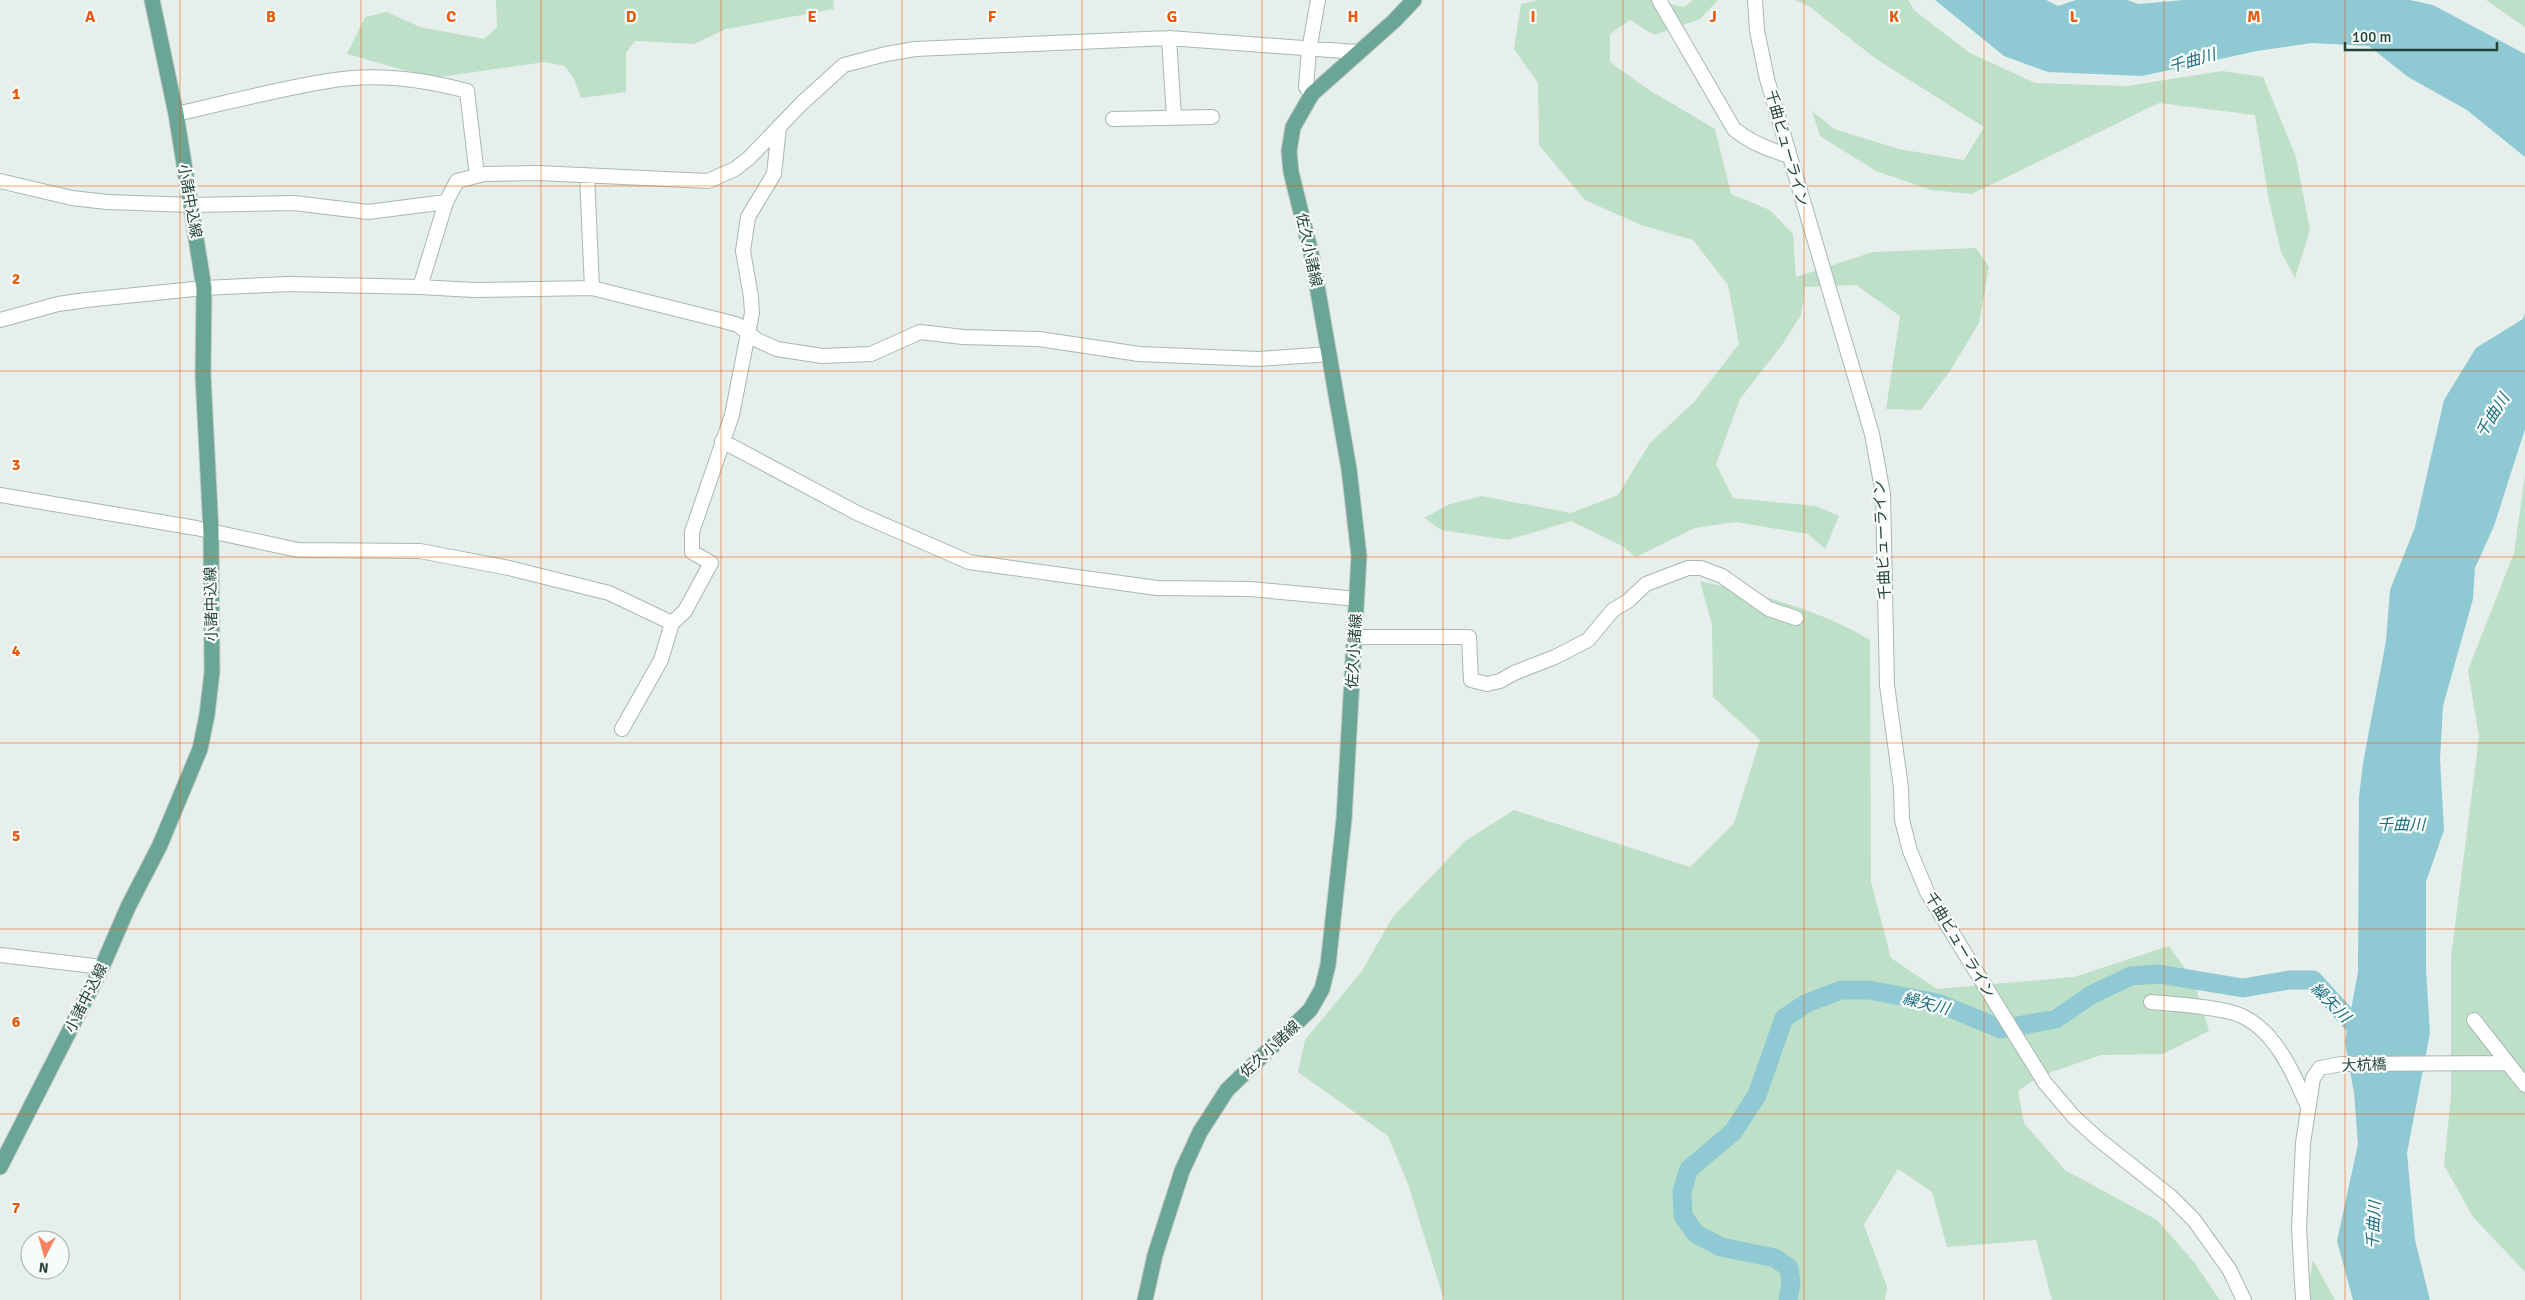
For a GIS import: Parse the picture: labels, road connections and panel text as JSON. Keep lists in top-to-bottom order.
{
  "streets": {
    "main road": ["小諸中込線", "佐久小諸線"],
    "street": ["千曲ビューライン", "大杭橋"]
  },
  "water": ["千曲川", "繰矢川"],
  "scale_bar": "100 m",
  "north": "bottom",
  "grid": {
    "columns": [
      "A",
      "B",
      "C",
      "D",
      "E",
      "F",
      "G",
      "H",
      "I",
      "J",
      "K",
      "L",
      "M"
    ],
    "rows": [
      "1",
      "2",
      "3",
      "4",
      "5",
      "6",
      "7"
    ]
  }
}
